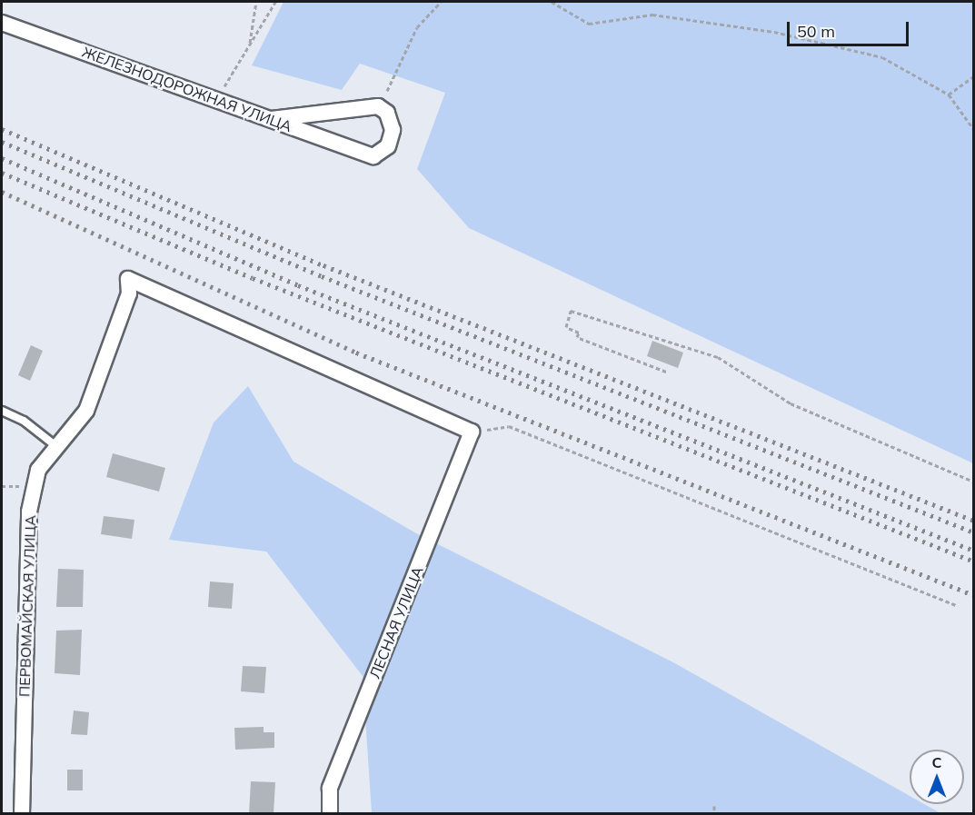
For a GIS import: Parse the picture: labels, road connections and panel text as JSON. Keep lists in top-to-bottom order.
{
  "streets": {
    "street": ["ЖЕЛЕЗНОДОРОЖНАЯ УЛИЦА", "ПЕРВОМАЙСКАЯ УЛИЦА", "ЛЕСНАЯ УЛИЦА"]
  },
  "crossings": [
    ["ПЕРВОМАЙСКАЯ УЛИЦА", "ЛЕСНАЯ УЛИЦА"]
  ],
  "scale_bar": "50 m",
  "north": "top"
}
